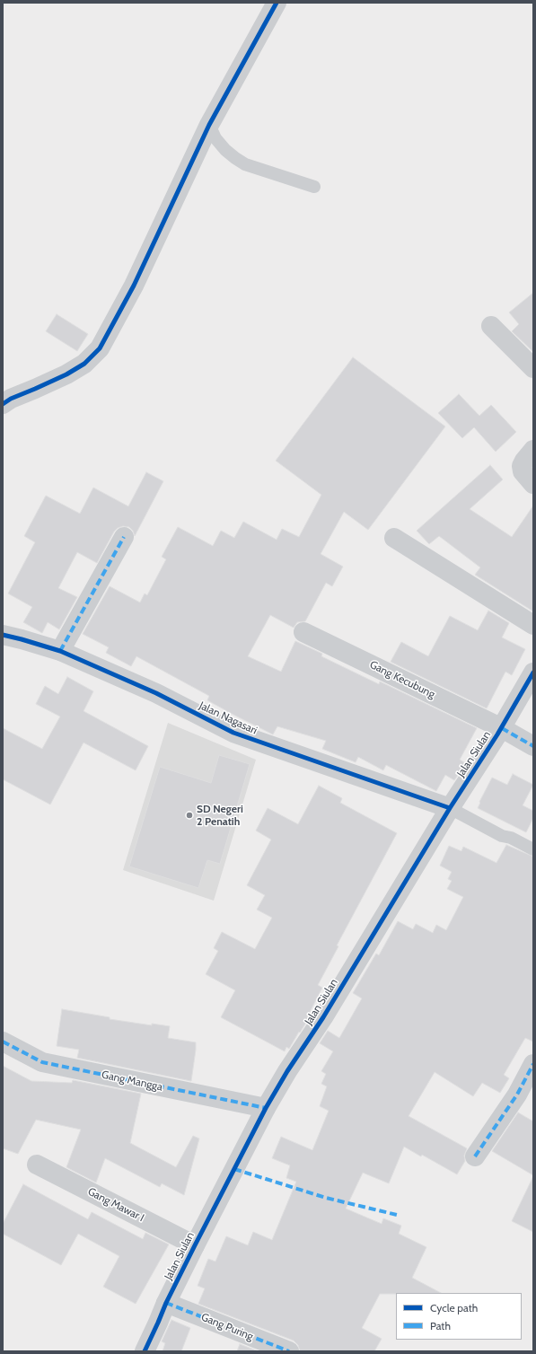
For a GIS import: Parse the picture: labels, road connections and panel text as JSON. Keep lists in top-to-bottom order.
{
  "streets": {
    "street": [
      "Gang Kecubung",
      "Jalan Nagasari",
      "Jalan Siulan",
      "Gang Mangga",
      "Gang Mawar I",
      "Gang Puring"
    ]
  },
  "crossings": [
    ["Gang Kecubung", "Jalan Siulan"],
    ["Jalan Nagasari", "Jalan Siulan"],
    ["Jalan Siulan", "Gang Mangga"],
    ["Jalan Siulan", "Gang Mawar I"],
    ["Jalan Siulan", "Gang Puring"]
  ],
  "places": ["SD Negeri 2 Penatih"],
  "legend": ["Cycle path", "Path"]
}
